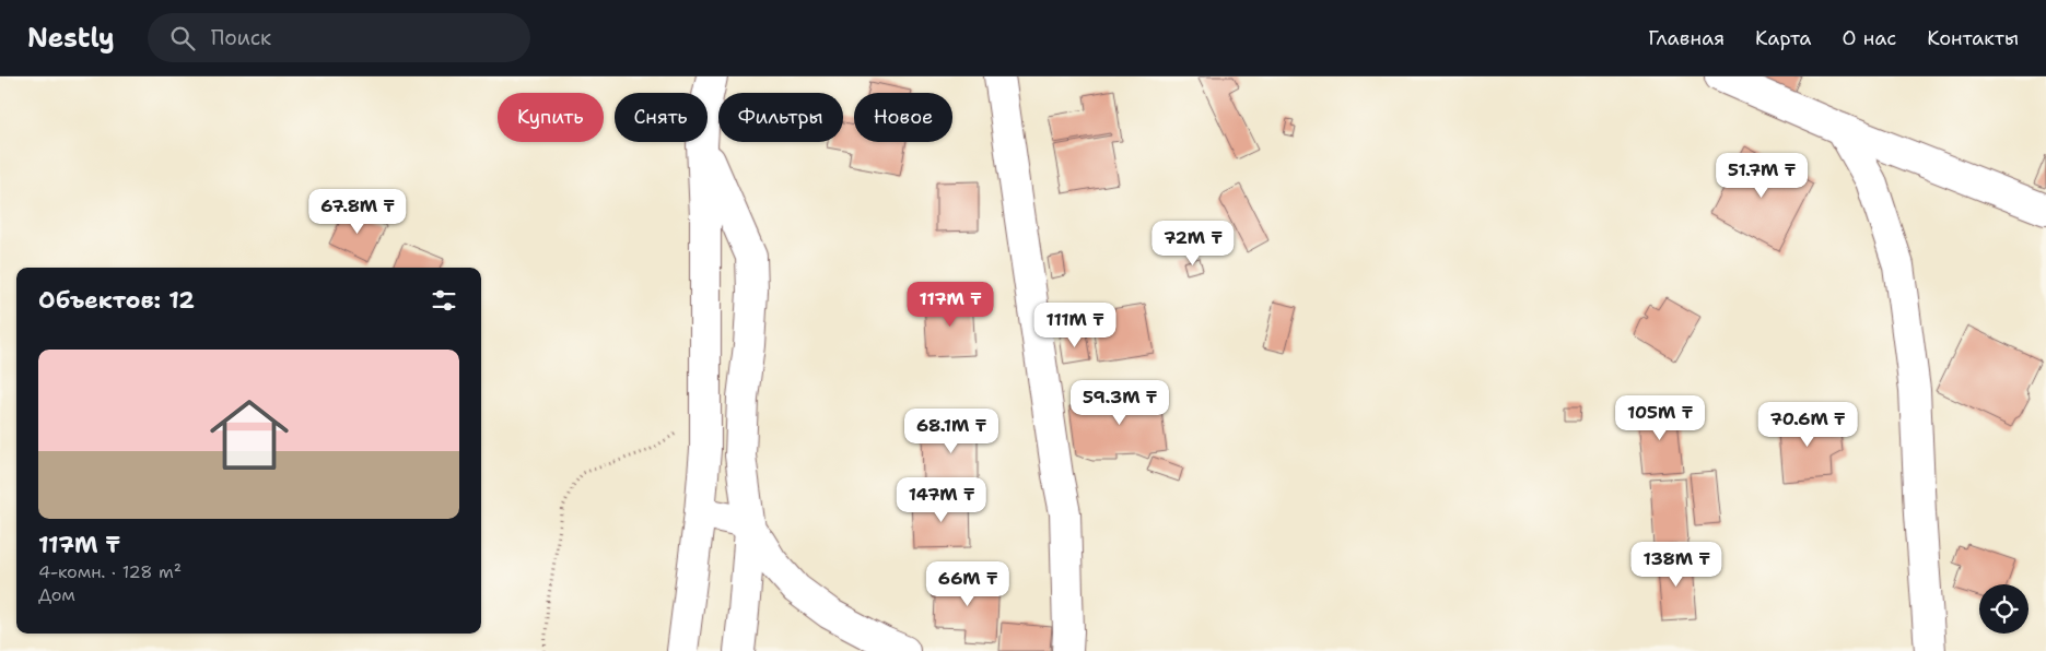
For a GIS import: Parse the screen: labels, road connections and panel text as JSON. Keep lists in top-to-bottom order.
{
  "page": {
    "header": "Nestly",
    "search": "Поиск",
    "nav": [
      "Главная",
      "Карта",
      "О нас",
      "Контакты"
    ],
    "chip": [
      "Купить",
      "Снять",
      "Фильтры",
      "Новое"
    ],
    "price": [
      "51.7M ₸",
      "67.8M ₸",
      "72M ₸",
      "117M ₸",
      "111M ₸",
      "59.3M ₸",
      "105M ₸",
      "70.6M ₸",
      "68.1M ₸",
      "147M ₸",
      "138M ₸",
      "66M ₸"
    ],
    "heading": "Объектов: 12",
    "list": [
      {
        "name": "117M ₸",
        "note": "4-комн. · 128 m² · Дом"
      }
    ]
  }
}
